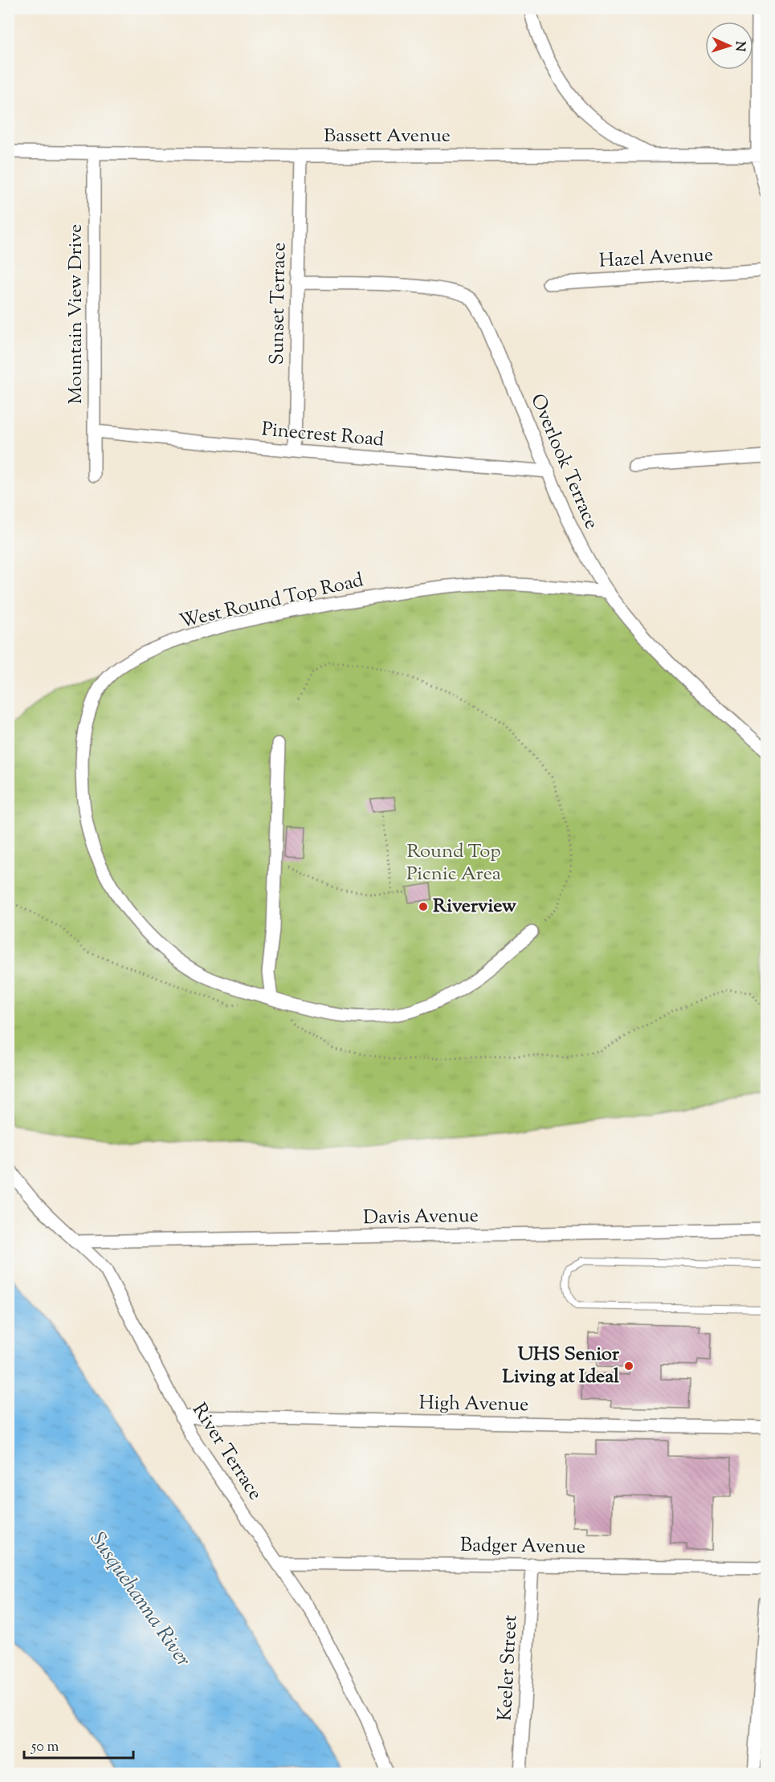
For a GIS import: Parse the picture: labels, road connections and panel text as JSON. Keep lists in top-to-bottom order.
{
  "streets": {
    "street": [
      "Bassett Avenue",
      "Hazel Avenue",
      "Sunset Terrace",
      "Mountain View Drive",
      "Pinecrest Road",
      "Overlook Terrace",
      "West Round Top Road",
      "Davis Avenue",
      "High Avenue",
      "River Terrace",
      "Badger Avenue",
      "Keeler Street"
    ]
  },
  "crossings": [
    ["Bassett Avenue", "Sunset Terrace"],
    ["Bassett Avenue", "Mountain View Drive"],
    ["Sunset Terrace", "Pinecrest Road"],
    ["Sunset Terrace", "Overlook Terrace"],
    ["Mountain View Drive", "Pinecrest Road"],
    ["Pinecrest Road", "Overlook Terrace"],
    ["Overlook Terrace", "West Round Top Road"],
    ["Davis Avenue", "River Terrace"],
    ["High Avenue", "River Terrace"],
    ["River Terrace", "Badger Avenue"],
    ["Badger Avenue", "Keeler Street"]
  ],
  "water": ["Susquehanna River"],
  "parks": ["Round Top Picnic Area"],
  "places": ["Riverview", "UHS Senior Living at Ideal"],
  "scale_bar": "50 m",
  "north": "right"
}
